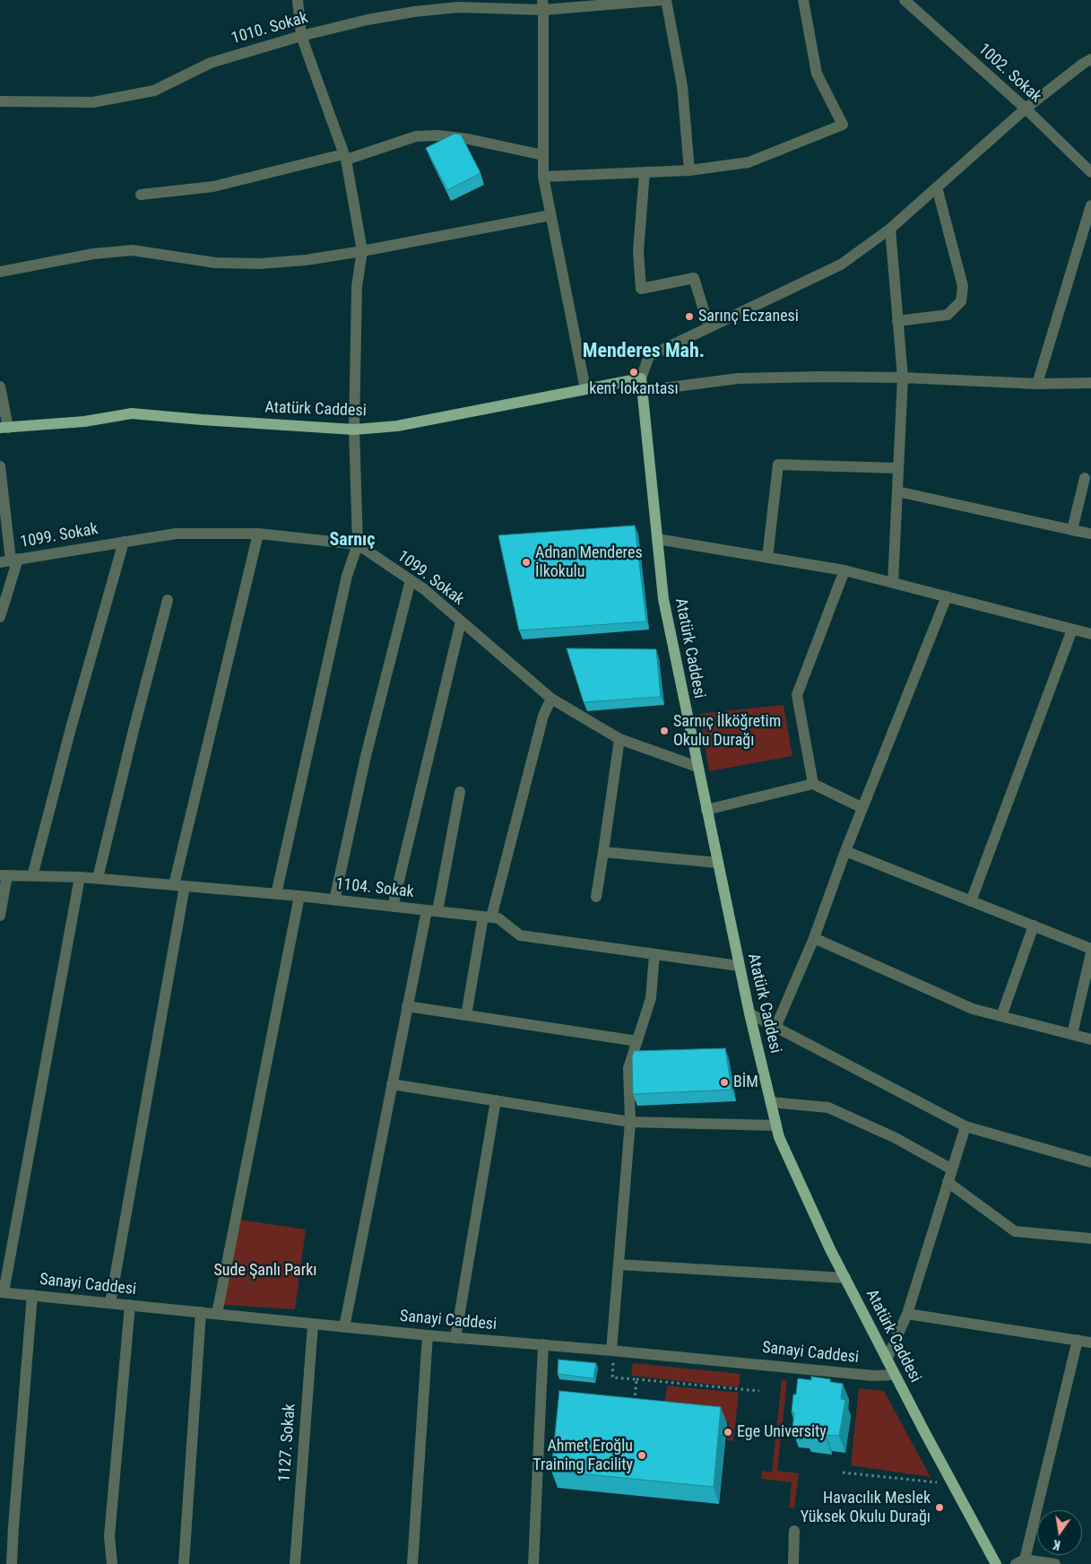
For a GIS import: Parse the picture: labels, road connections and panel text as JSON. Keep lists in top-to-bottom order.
{
  "streets": {
    "main road": ["Atatürk Caddesi"],
    "street": [
      "1010. Sokak",
      "1002. Sokak",
      "1099. Sokak",
      "1104. Sokak",
      "Sanayi Caddesi",
      "1127. Sokak"
    ]
  },
  "crossings": [
    ["Atatürk Caddesi", "1099. Sokak"],
    ["Atatürk Caddesi", "1104. Sokak"],
    ["Atatürk Caddesi", "Sanayi Caddesi"],
    ["Sanayi Caddesi", "1127. Sokak"]
  ],
  "districts": ["Menderes Mah.", "Sarnıç"],
  "parks": ["Sude Şanlı Parkı"],
  "places": [
    "Sarınç Eczanesi",
    "kent lokantası",
    "Adnan Menderes İlkokulu",
    "Sarnıç İlköğretim Okulu Durağı",
    "BİM",
    "Ege University",
    "Ahmet Eroğlu Training Facility",
    "Havacılık Meslek Yüksek Okulu Durağı"
  ],
  "north": "bottom"
}
